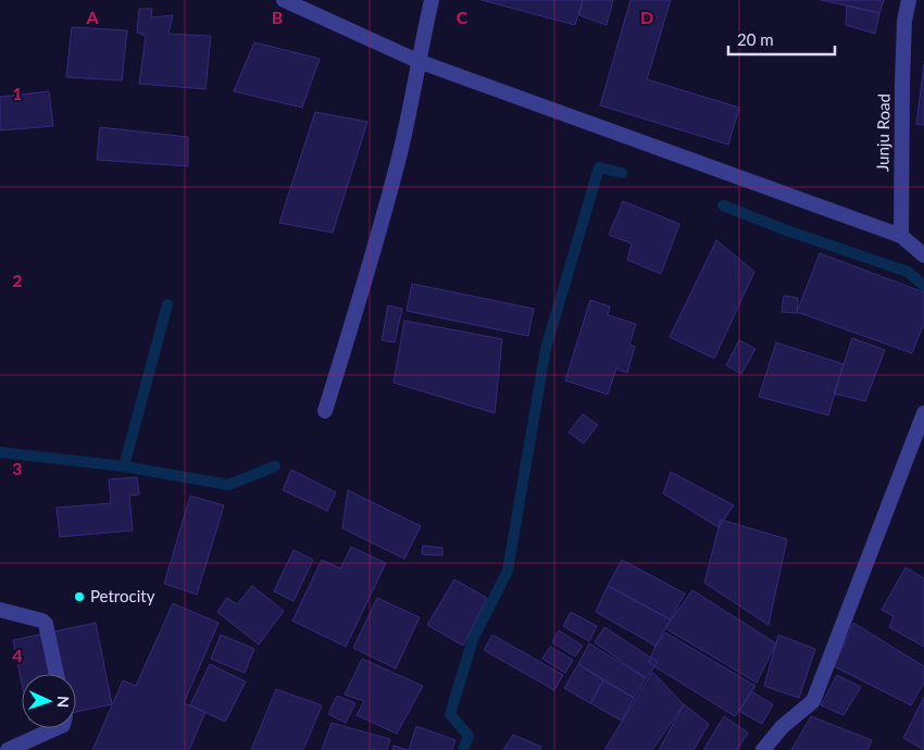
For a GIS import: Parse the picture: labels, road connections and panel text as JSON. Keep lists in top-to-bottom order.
{
  "streets": {
    "street": ["Junju Road"]
  },
  "places": ["Petrocity"],
  "scale_bar": "20 m",
  "north": "right",
  "grid": {
    "columns": [
      "A",
      "B",
      "C",
      "D"
    ],
    "rows": [
      "1",
      "2",
      "3",
      "4"
    ]
  }
}
